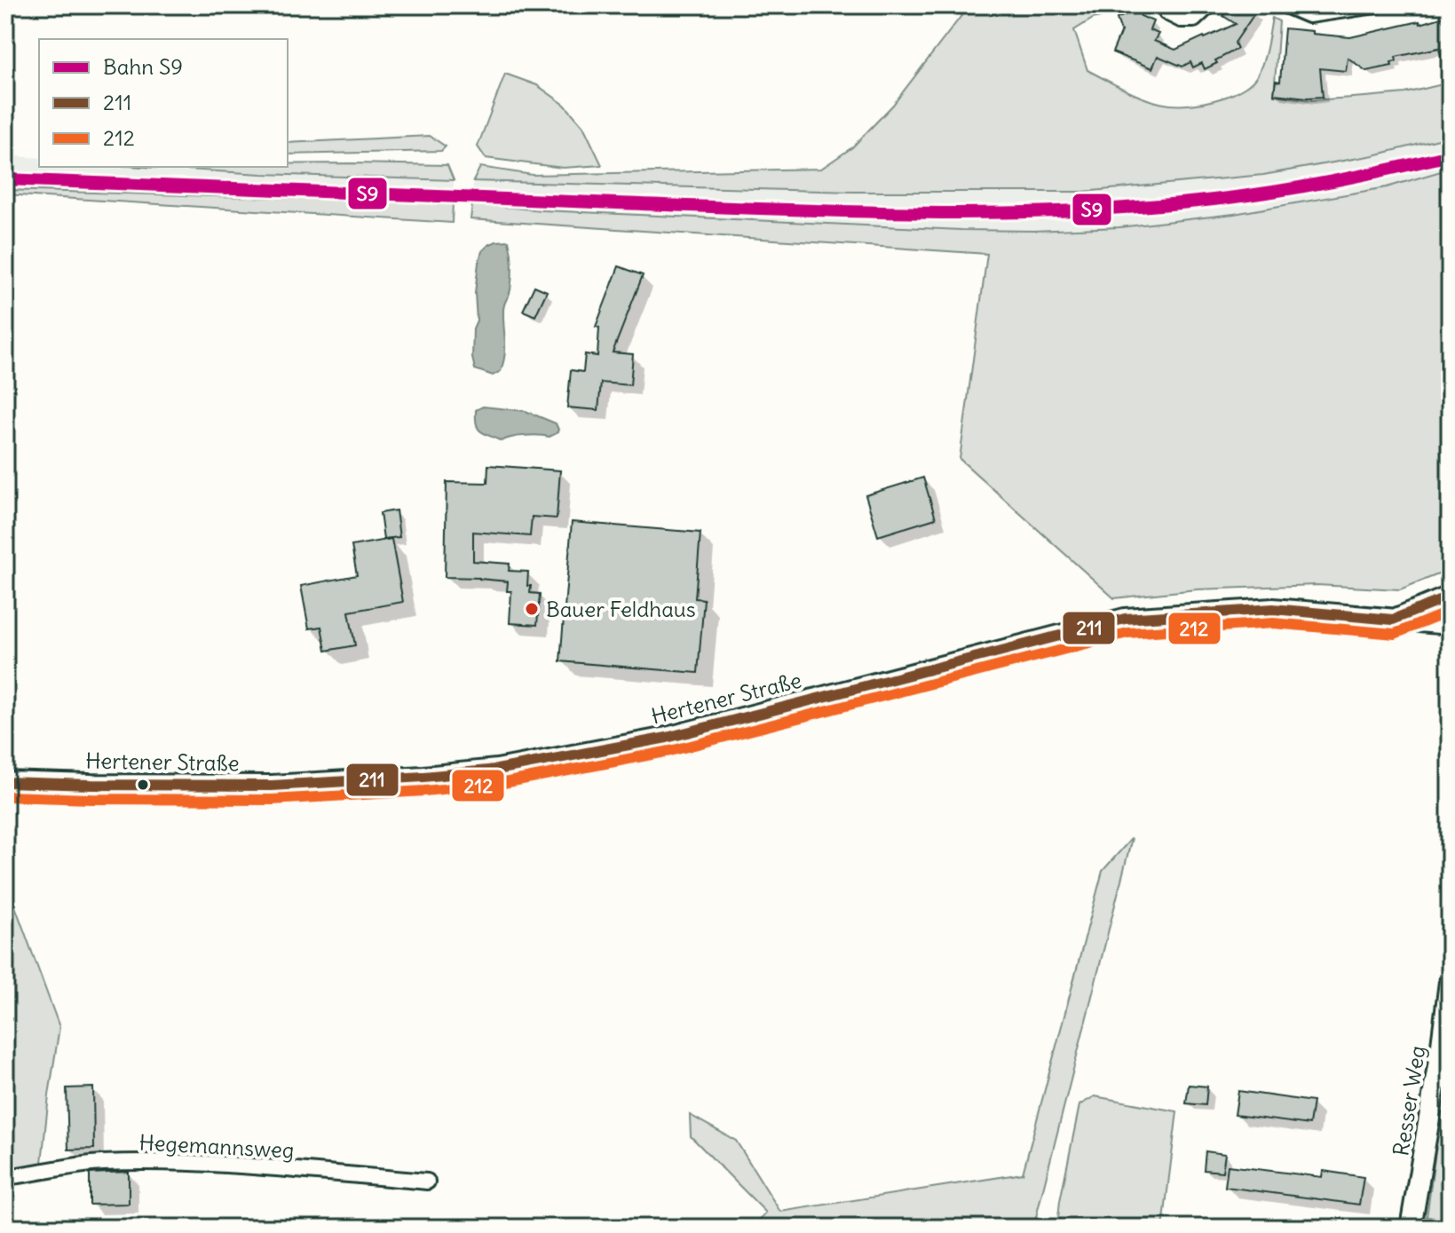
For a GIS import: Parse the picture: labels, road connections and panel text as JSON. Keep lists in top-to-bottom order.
{
  "streets": {
    "main road": ["Hertener Straße", "Resser Weg"],
    "street": ["Hegemannsweg"]
  },
  "places": ["Bauer Feldhaus"],
  "lines": ["rail line S9", "transit line 211", "transit line 212"],
  "legend": ["Bahn S9", "211", "212"]
}
